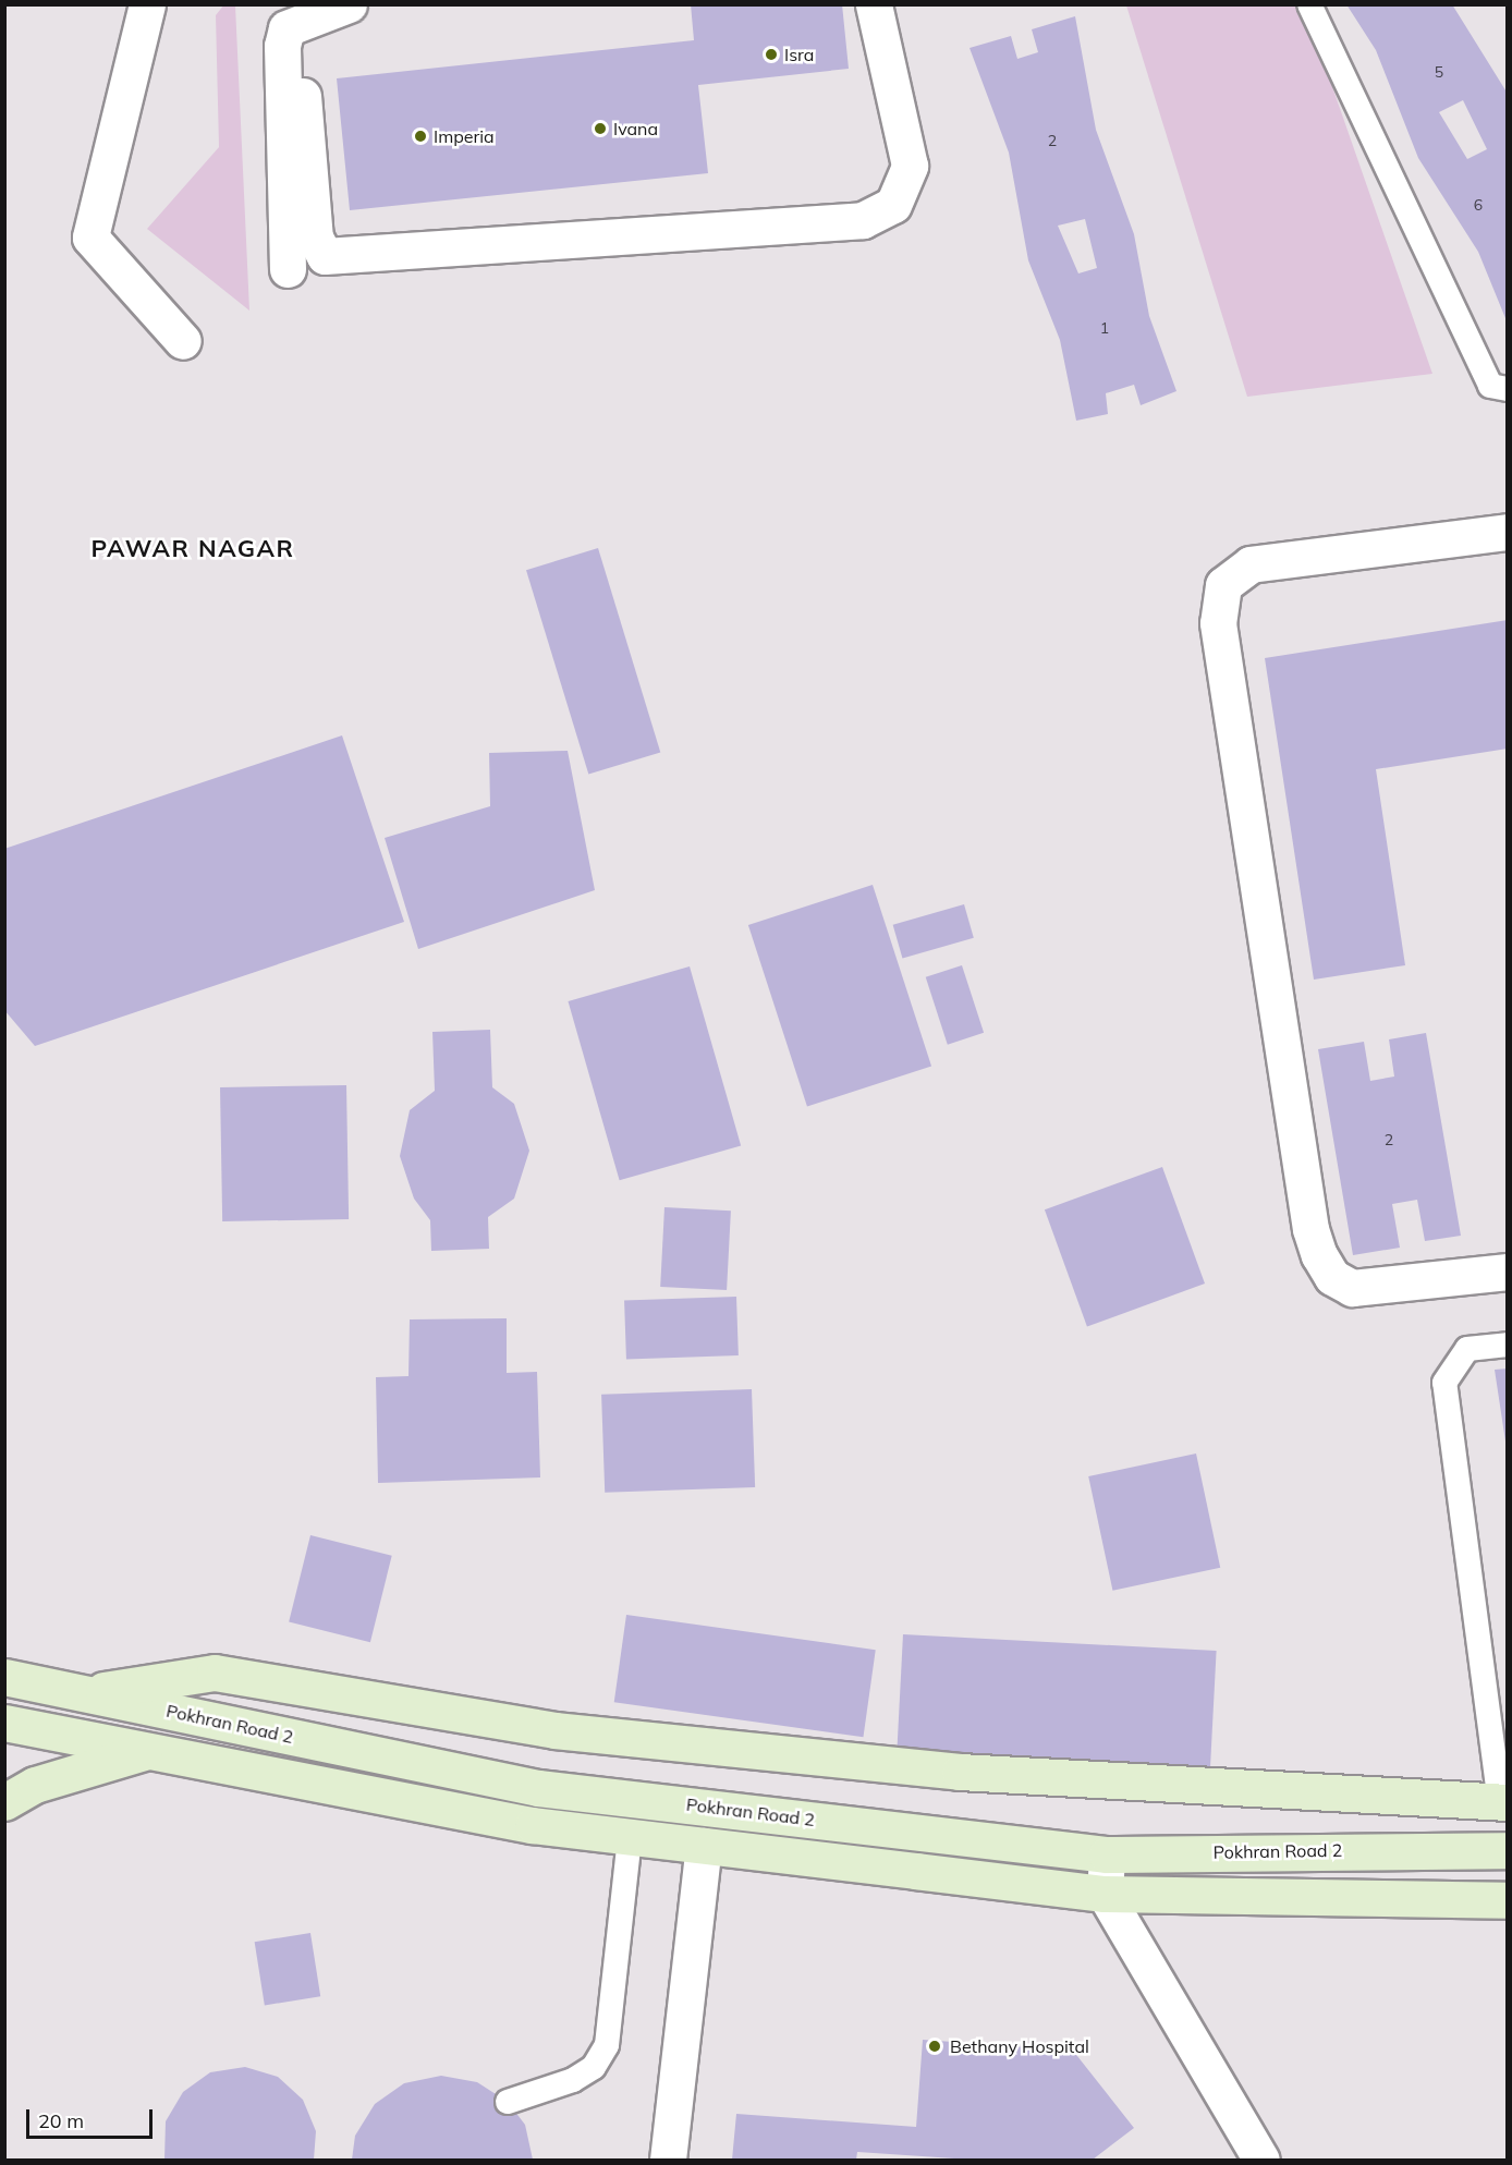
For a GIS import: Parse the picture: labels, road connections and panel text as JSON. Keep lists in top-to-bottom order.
{
  "streets": {
    "main road": ["Pokhran Road 2"]
  },
  "districts": ["PAWAR NAGAR"],
  "places": [
    "Isra",
    "Ivana",
    "Imperia",
    "Bethany Hospital"
  ],
  "house_numbers": [
    "5",
    "2",
    "6",
    "1",
    "2"
  ],
  "scale_bar": "20 m"
}
